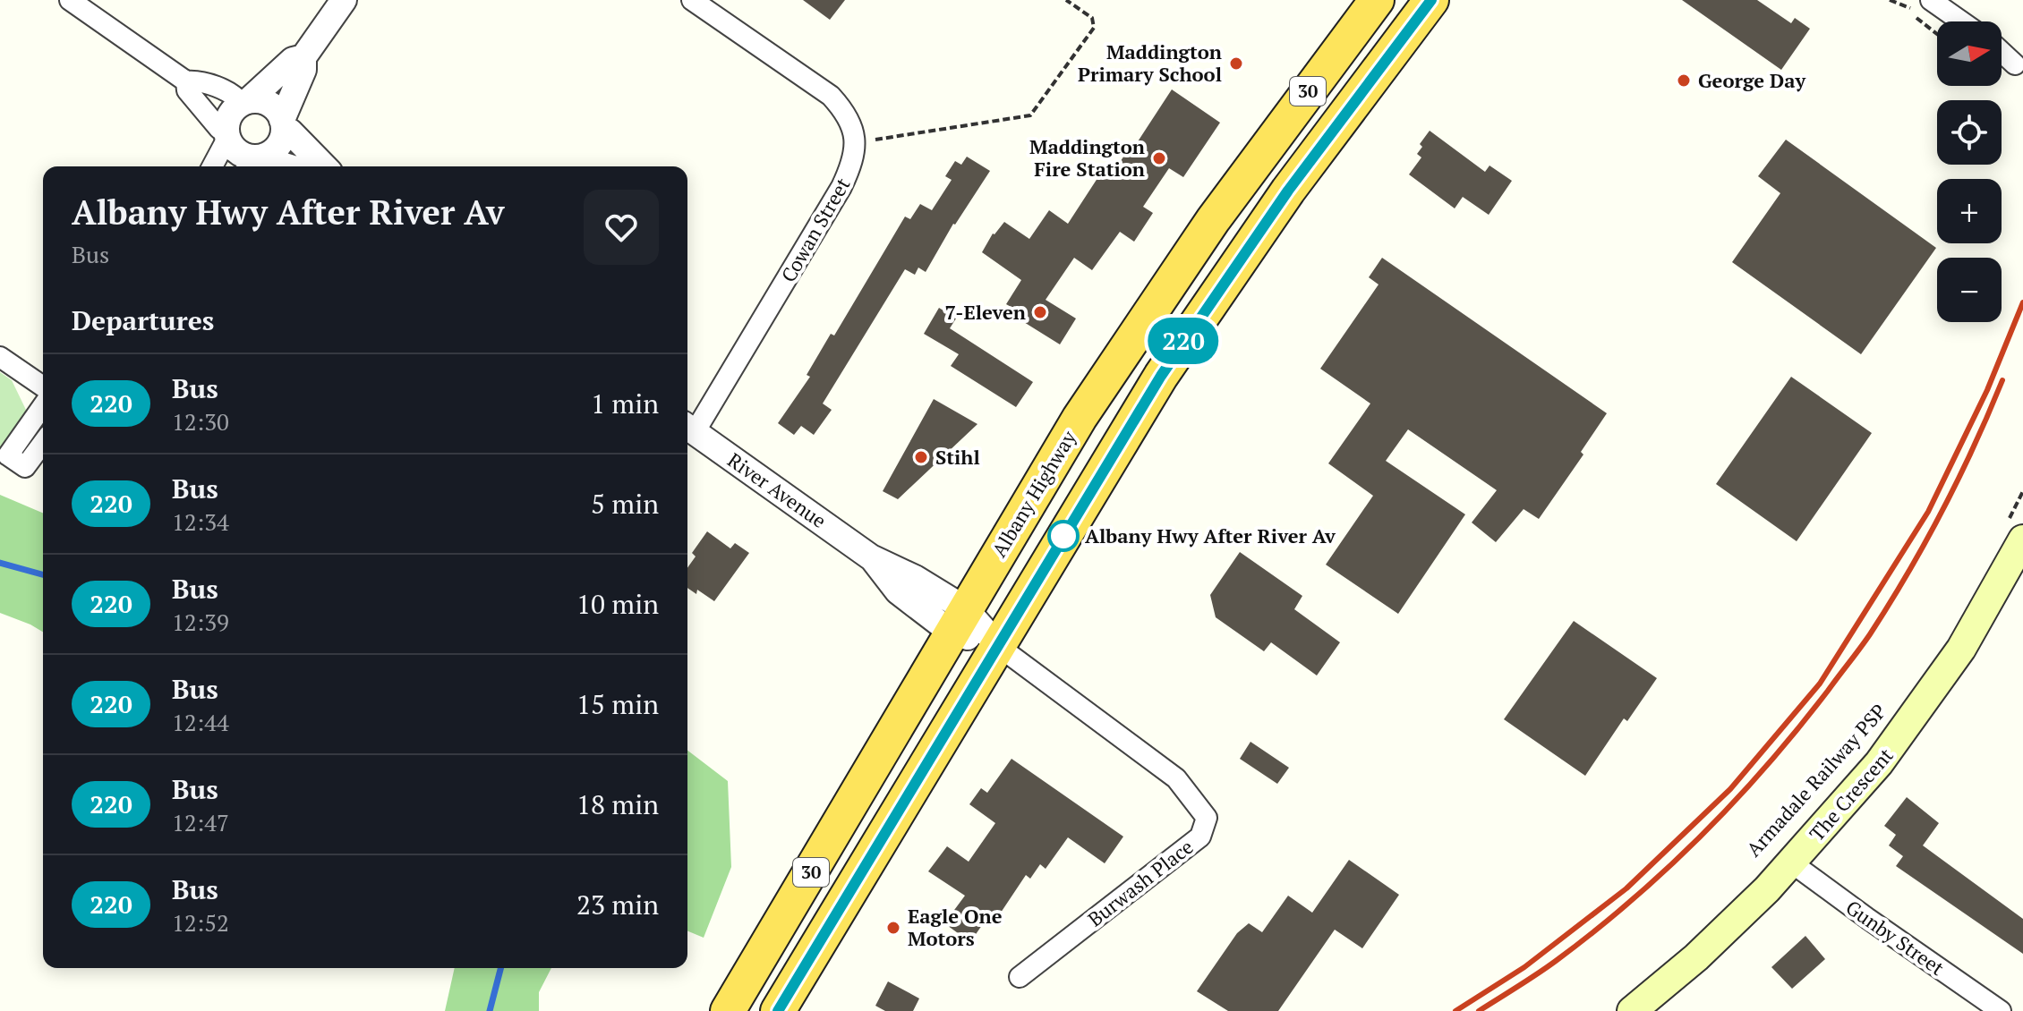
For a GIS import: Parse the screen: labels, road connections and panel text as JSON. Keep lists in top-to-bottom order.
{
  "streets": {
    "highway": ["30", "Albany Highway"],
    "main road": ["The Crescent"],
    "street": [
      "Cowan Street",
      "River Avenue",
      "Burwash Place",
      "Gunby Street"
    ]
  },
  "crossings": [
    ["30", "River Avenue"],
    ["30", "Burwash Place"],
    ["Cowan Street", "River Avenue"],
    ["River Avenue", "Albany Highway"],
    ["River Avenue", "Burwash Place"],
    ["The Crescent", "Gunby Street"]
  ],
  "places": [
    "Maddington Primary School",
    "George Day",
    "Maddington Fire Station",
    "7-Eleven",
    "Stihl",
    "Albany Hwy After River Av",
    "Eagle One Motors"
  ],
  "lines": ["bus line 220"],
  "north": "right",
  "page": {
    "on_map": "220",
    "map_buttons": ["+", "−"],
    "heading": [
      ["Albany Hwy After River Av", "Bus"],
      "Departures"
    ],
    "list": [
      {
        "mark": "220",
        "name": "Bus",
        "note": "12:30",
        "value": "1 min"
      },
      {
        "mark": "220",
        "name": "Bus",
        "note": "12:34",
        "value": "5 min"
      },
      {
        "mark": "220",
        "name": "Bus",
        "note": "12:39",
        "value": "10 min"
      },
      {
        "mark": "220",
        "name": "Bus",
        "note": "12:44",
        "value": "15 min"
      },
      {
        "mark": "220",
        "name": "Bus",
        "note": "12:47",
        "value": "18 min"
      },
      {
        "mark": "220",
        "name": "Bus",
        "note": "12:52",
        "value": "23 min"
      }
    ]
  }
}
